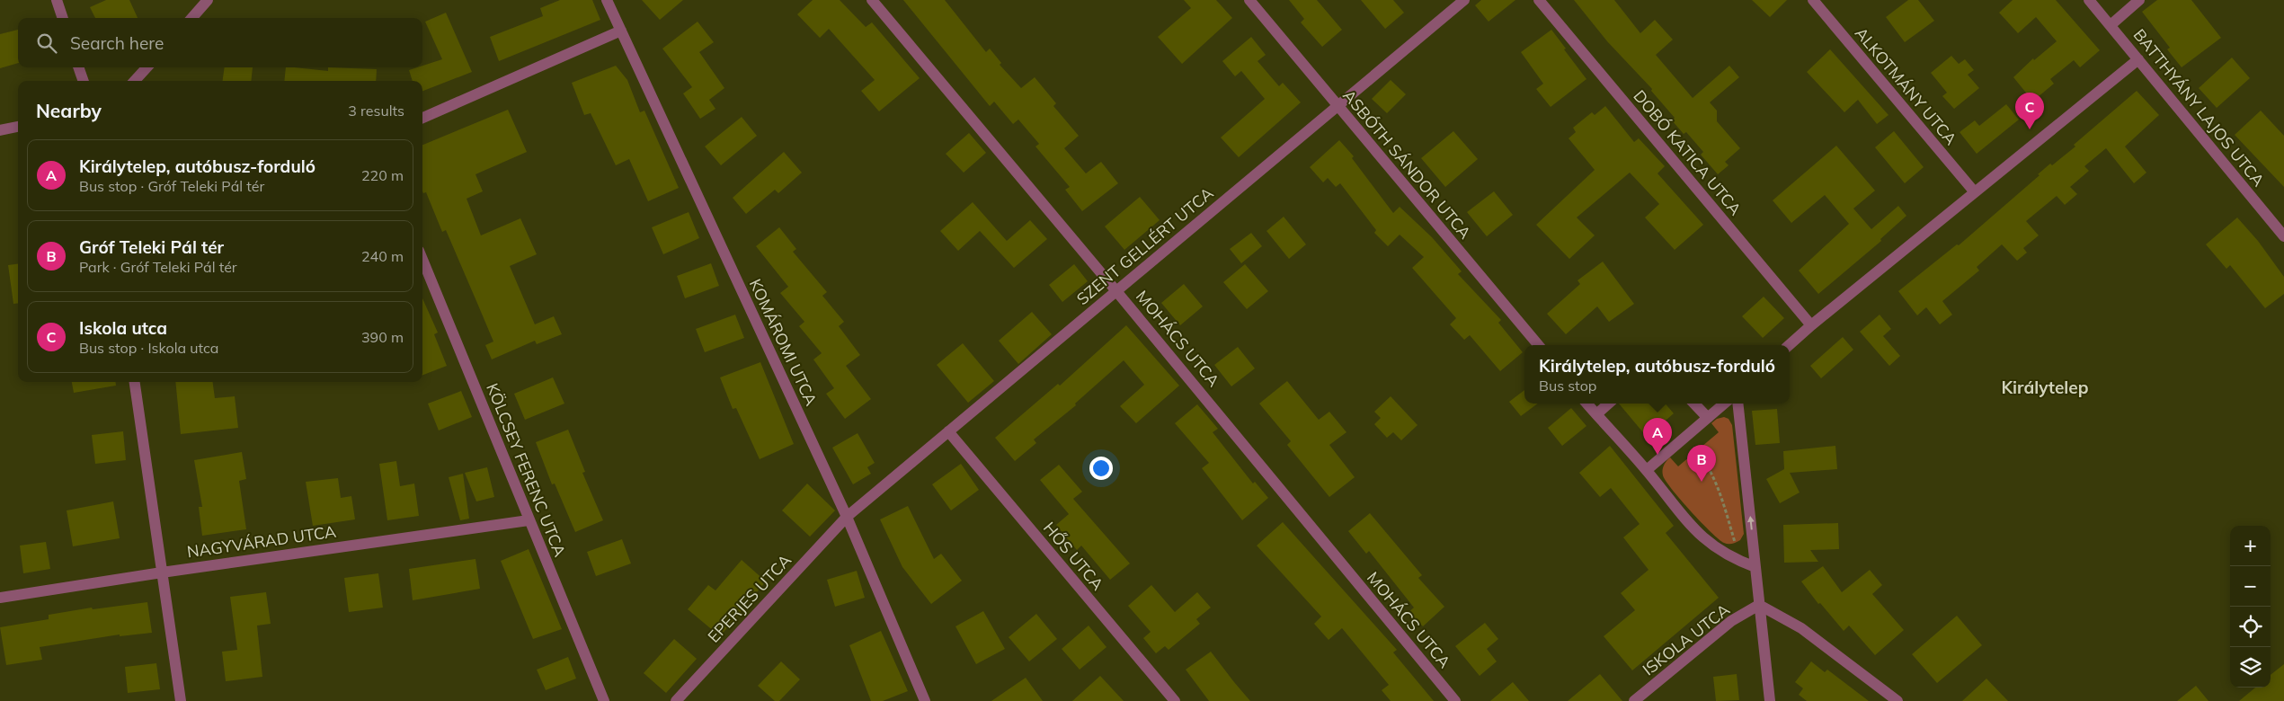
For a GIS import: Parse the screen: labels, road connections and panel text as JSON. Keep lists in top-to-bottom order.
{
  "streets": {
    "street": [
      "ALKOTMÁNY UTCA",
      "BATTHYÁNY LAJOS UTCA",
      "DOBÓ KATICA UTCA",
      "ASBÓTH SÁNDOR UTCA",
      "SZENT GELLÉRT UTCA",
      "MOHÁCS UTCA",
      "KOMÁROMI UTCA",
      "KÖLCSEY FERENC UTCA",
      "NAGYVÁRAD UTCA",
      "HŐS UTCA",
      "EPERJES UTCA",
      "ISKOLA UTCA"
    ]
  },
  "crossings": [
    ["ASBÓTH SÁNDOR UTCA", "SZENT GELLÉRT UTCA"],
    ["SZENT GELLÉRT UTCA", "MOHÁCS UTCA"],
    ["SZENT GELLÉRT UTCA", "KOMÁROMI UTCA"],
    ["SZENT GELLÉRT UTCA", "HŐS UTCA"],
    ["SZENT GELLÉRT UTCA", "EPERJES UTCA"],
    ["KOMÁROMI UTCA", "EPERJES UTCA"],
    ["KÖLCSEY FERENC UTCA", "NAGYVÁRAD UTCA"]
  ],
  "districts": ["Királytelep"],
  "page": {
    "search": "Search here",
    "heading": ["Nearby", "3 results"],
    "pins": ["C", "A", "B"],
    "list": [
      {
        "mark": "A",
        "name": "Királytelep, autóbusz-forduló",
        "note": "Bus stop · Gróf Teleki Pál tér",
        "value": "220 m"
      },
      {
        "mark": "B",
        "name": "Gróf Teleki Pál tér",
        "note": "Park · Gróf Teleki Pál tér",
        "value": "240 m"
      },
      {
        "mark": "C",
        "name": "Iskola utca",
        "note": "Bus stop · Iskola utca",
        "value": "390 m"
      }
    ],
    "popup": ["Királytelep, autóbusz-forduló", "Bus stop"],
    "map_buttons": ["+", "−"]
  }
}
